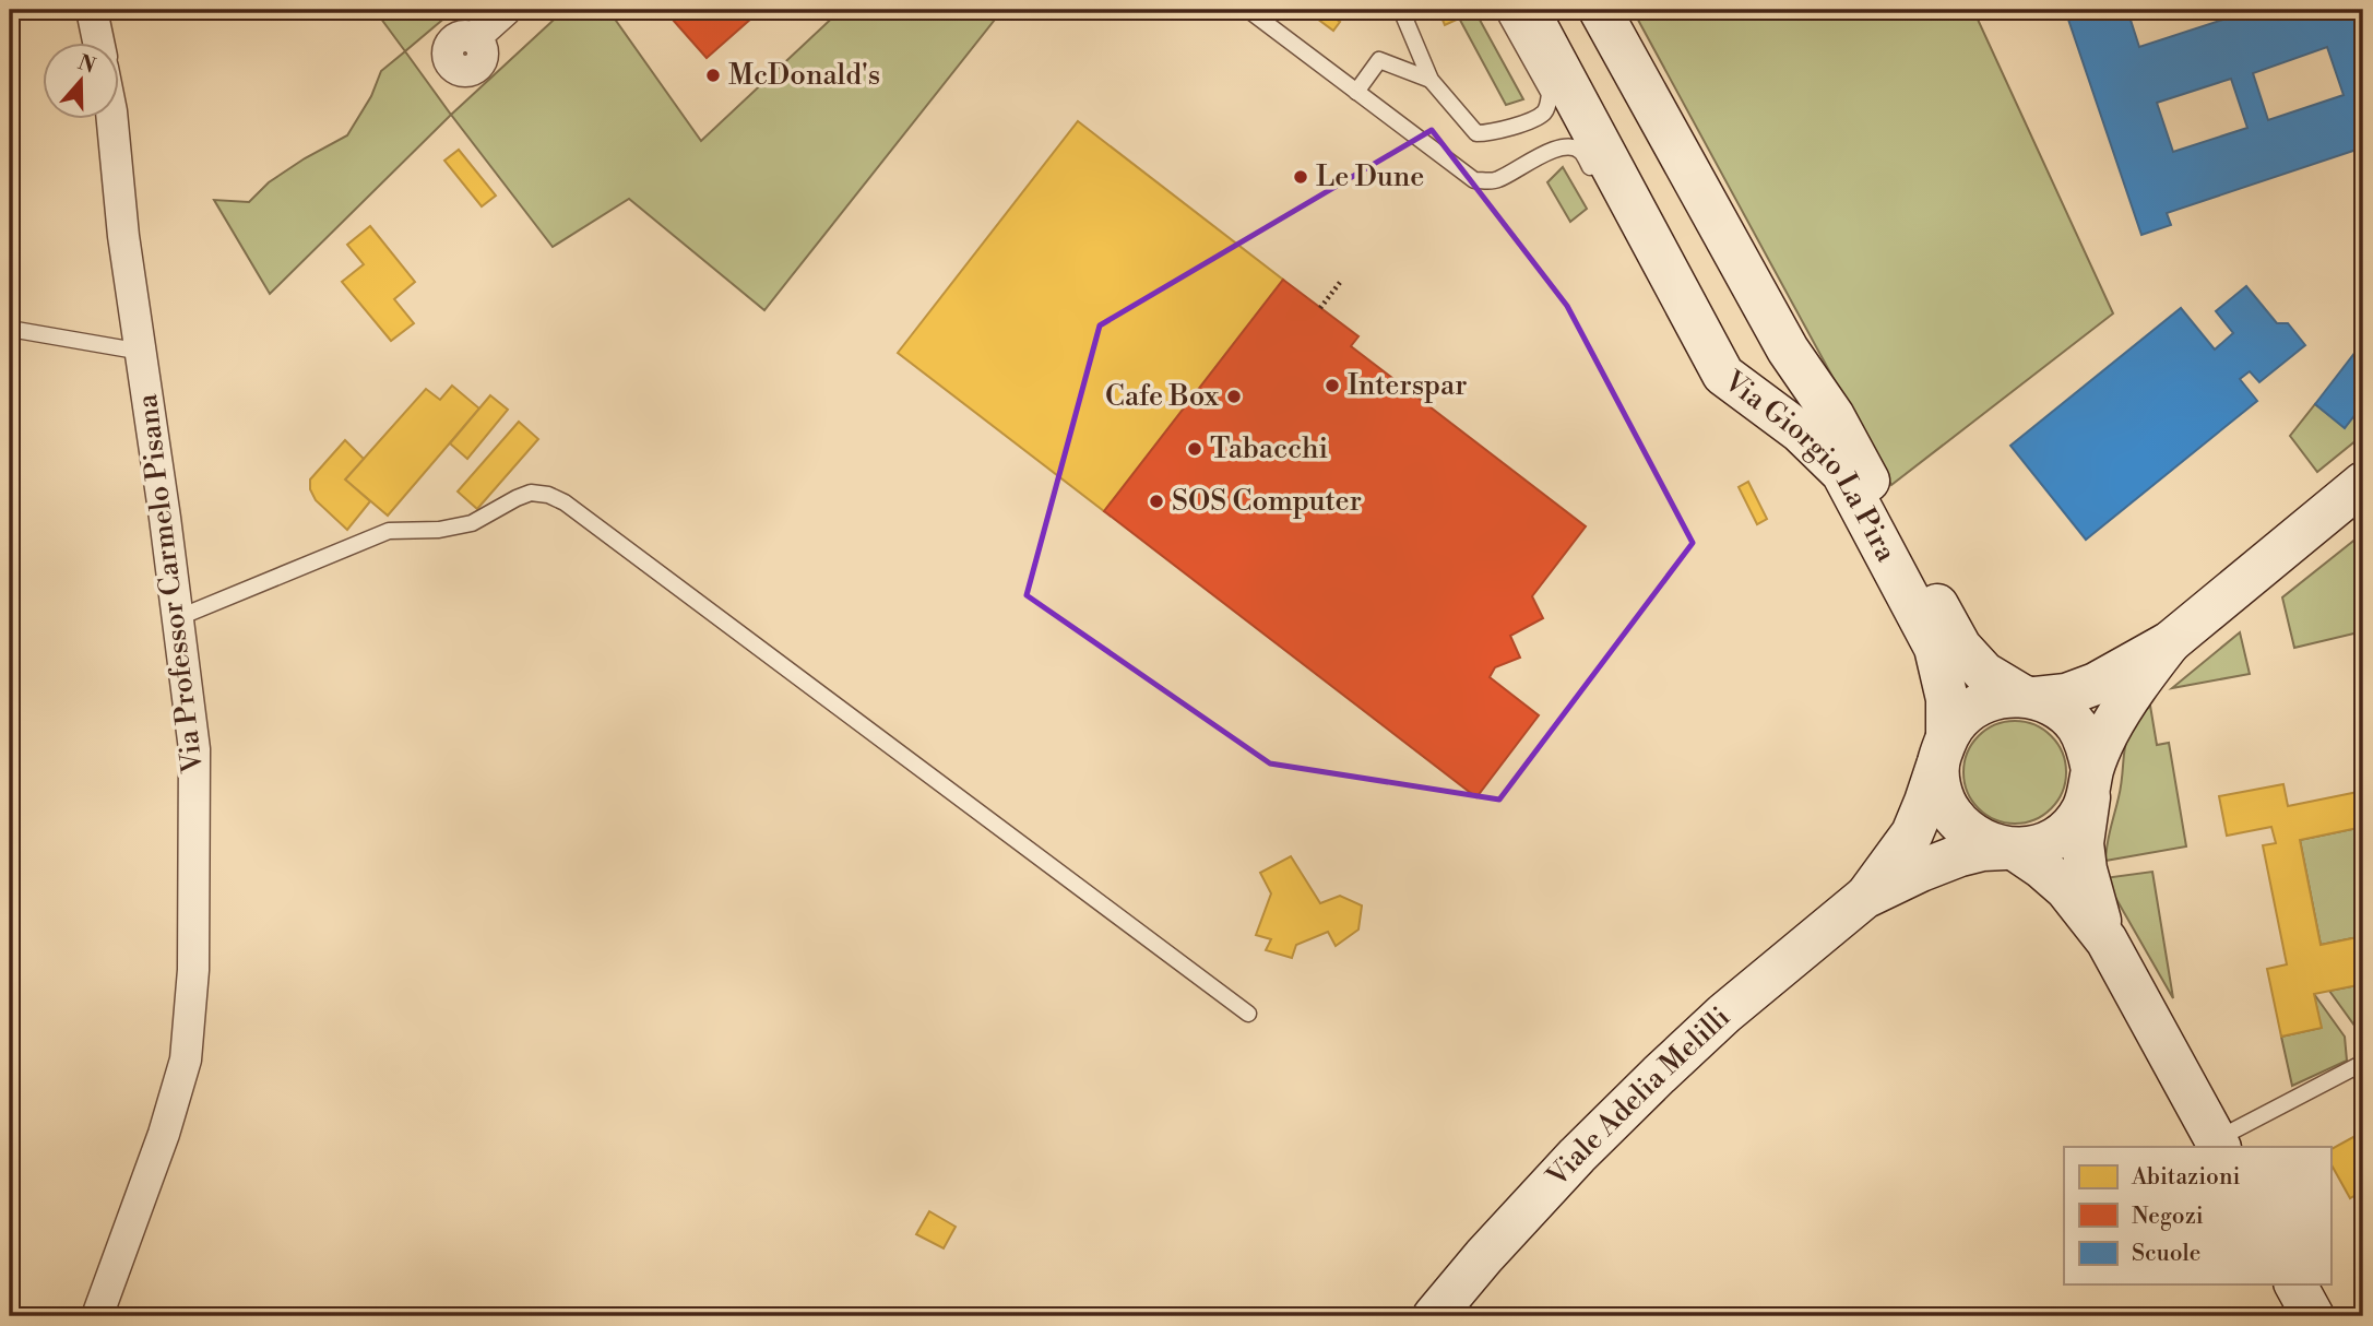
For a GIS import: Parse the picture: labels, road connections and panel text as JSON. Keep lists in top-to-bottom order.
{
  "streets": {
    "main road": ["Via Giorgio La Pira", "Viale Adelia Melilli"],
    "street": ["Via Professor Carmelo Pisana"]
  },
  "places": [
    "McDonald's",
    "Le Dune",
    "Interspar",
    "Cafe Box",
    "Tabacchi",
    "SOS Computer"
  ],
  "legend": ["Abitazioni", "Negozi", "Scuole"],
  "north": "top"
}
